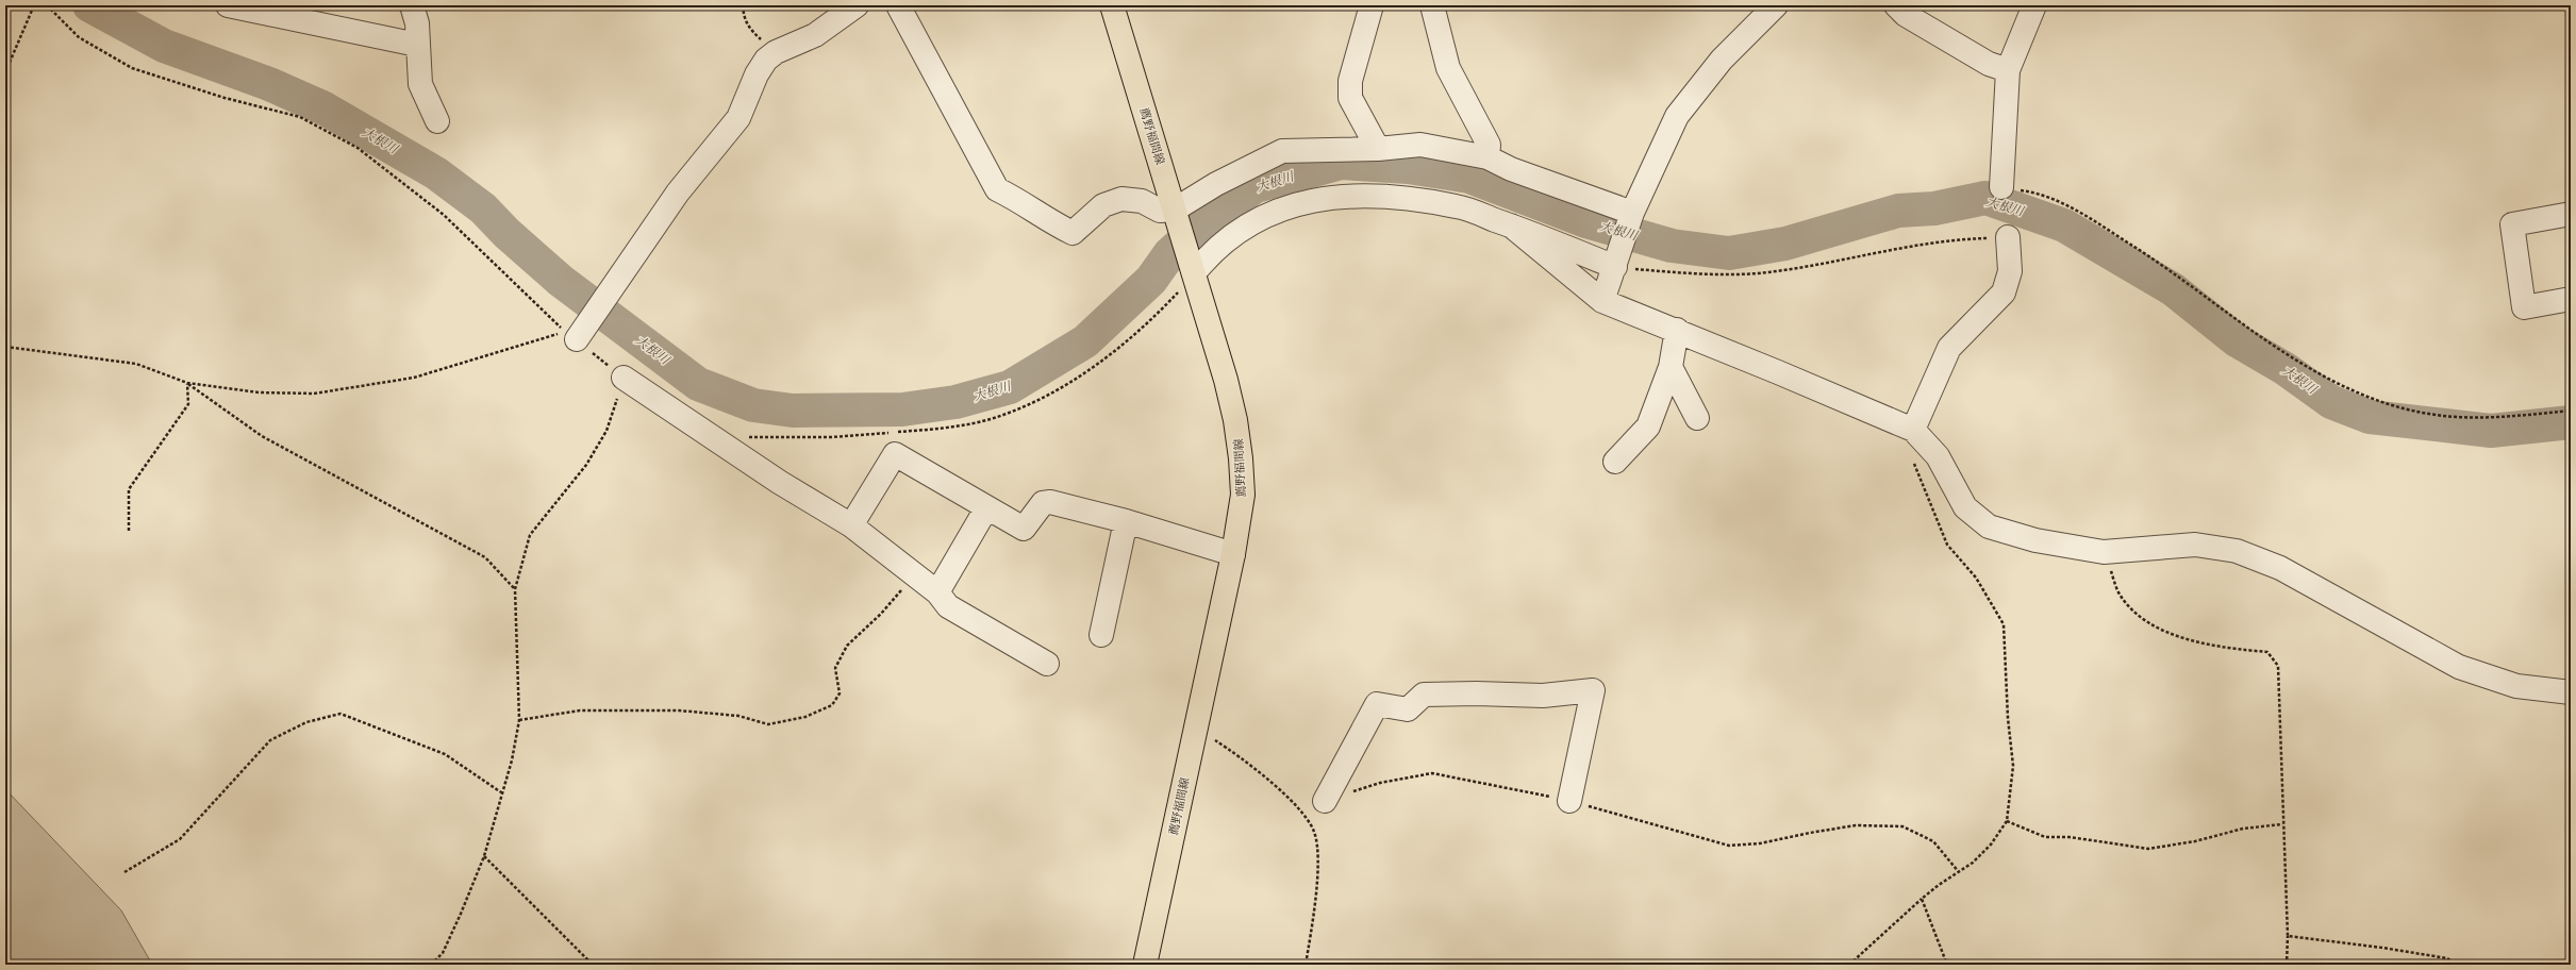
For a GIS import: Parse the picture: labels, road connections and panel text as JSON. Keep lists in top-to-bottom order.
{
  "streets": {
    "main road": ["薦野福間線"]
  },
  "water": ["大根川"]
}
